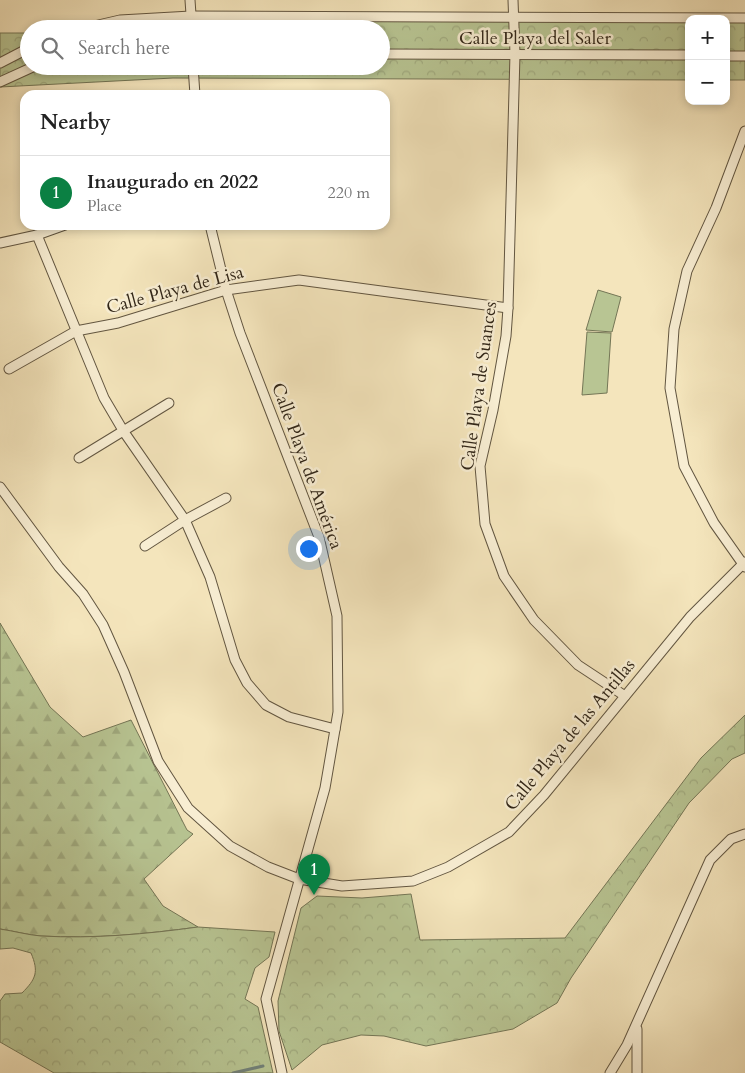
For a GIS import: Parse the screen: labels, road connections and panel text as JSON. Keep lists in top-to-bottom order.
{
  "streets": {
    "street": [
      "Calle Playa del Saler",
      "Calle Playa de Lisa",
      "Calle Playa de Suances",
      "Calle Playa de América",
      "Calle Playa de las Antillas"
    ]
  },
  "crossings": [
    ["Calle Playa del Saler", "Calle Playa de Suances"],
    ["Calle Playa de Lisa", "Calle Playa de Suances"],
    ["Calle Playa de Lisa", "Calle Playa de América"],
    ["Calle Playa de Suances", "Calle Playa de las Antillas"],
    ["Calle Playa de América", "Calle Playa de las Antillas"]
  ],
  "page": {
    "map_buttons": ["+", "−"],
    "search": "Search here",
    "heading": "Nearby",
    "list": [
      {
        "mark": "1",
        "name": "Inaugurado en 2022",
        "note": "Place",
        "value": "220 m"
      }
    ],
    "pins": "1"
  }
}
